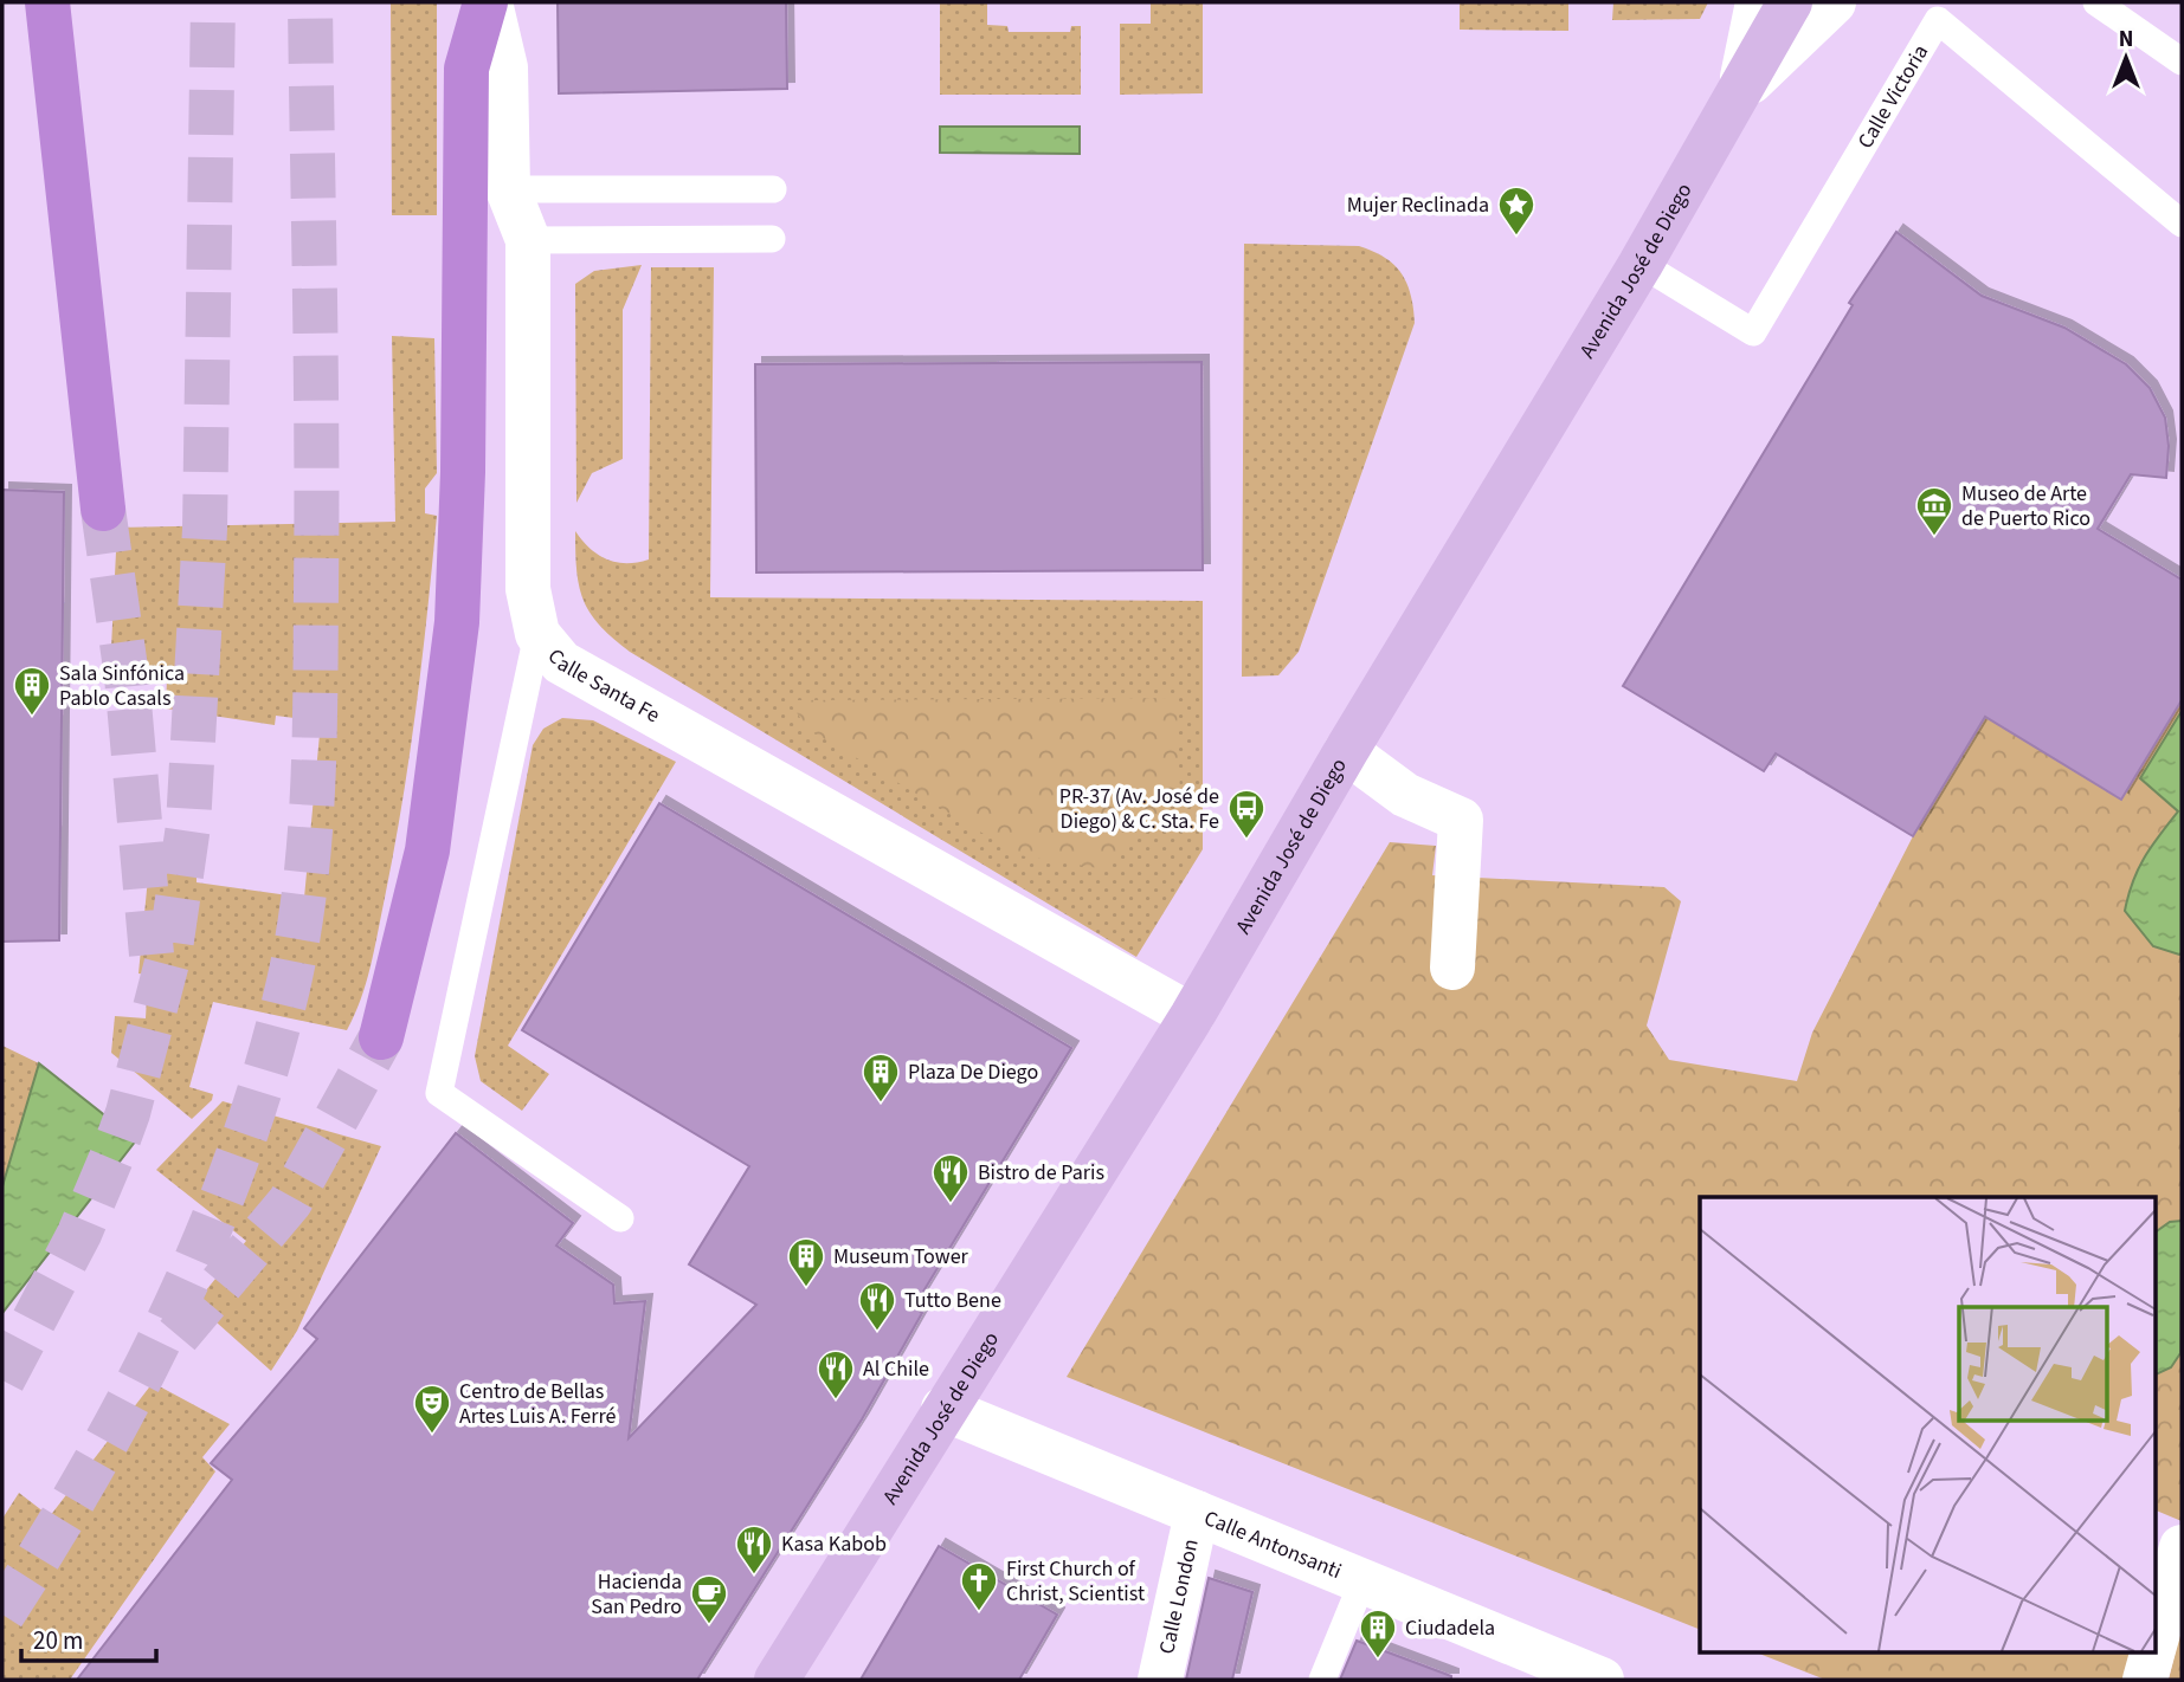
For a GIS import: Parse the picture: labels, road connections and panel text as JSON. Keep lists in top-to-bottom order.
{
  "streets": {
    "main road": ["Avenida José de Diego"],
    "street": ["Calle Santa Fe", "Calle Antonsanti", "Calle London"],
    "lane": ["Calle Victoria"]
  },
  "crossings": [
    ["Calle Victoria", "Avenida José de Diego"],
    ["Avenida José de Diego", "Calle Santa Fe"],
    ["Avenida José de Diego", "Calle Antonsanti"],
    ["Calle Antonsanti", "Calle London"]
  ],
  "places": {
    "place": ["Mujer Reclinada"],
    "museum": ["Museo de Arte de Puerto Rico"],
    "building": [
      "Sala Sinfónica Pablo Casals",
      "Plaza De Diego",
      "Museum Tower",
      "Ciudadela"
    ],
    "bus stop": ["PR-37 (Av. José de Diego) & C. Sta. Fe"],
    "restaurant": [
      "Bistro de Paris",
      "Tutto Bene",
      "Al Chile",
      "Kasa Kabob"
    ],
    "theatre": ["Centro de Bellas Artes Luis A. Ferré"],
    "church": ["First Church of Christ, Scientist"],
    "cafe": ["Hacienda San Pedro"]
  },
  "scale_bar": "20 m",
  "north": "top"
}
